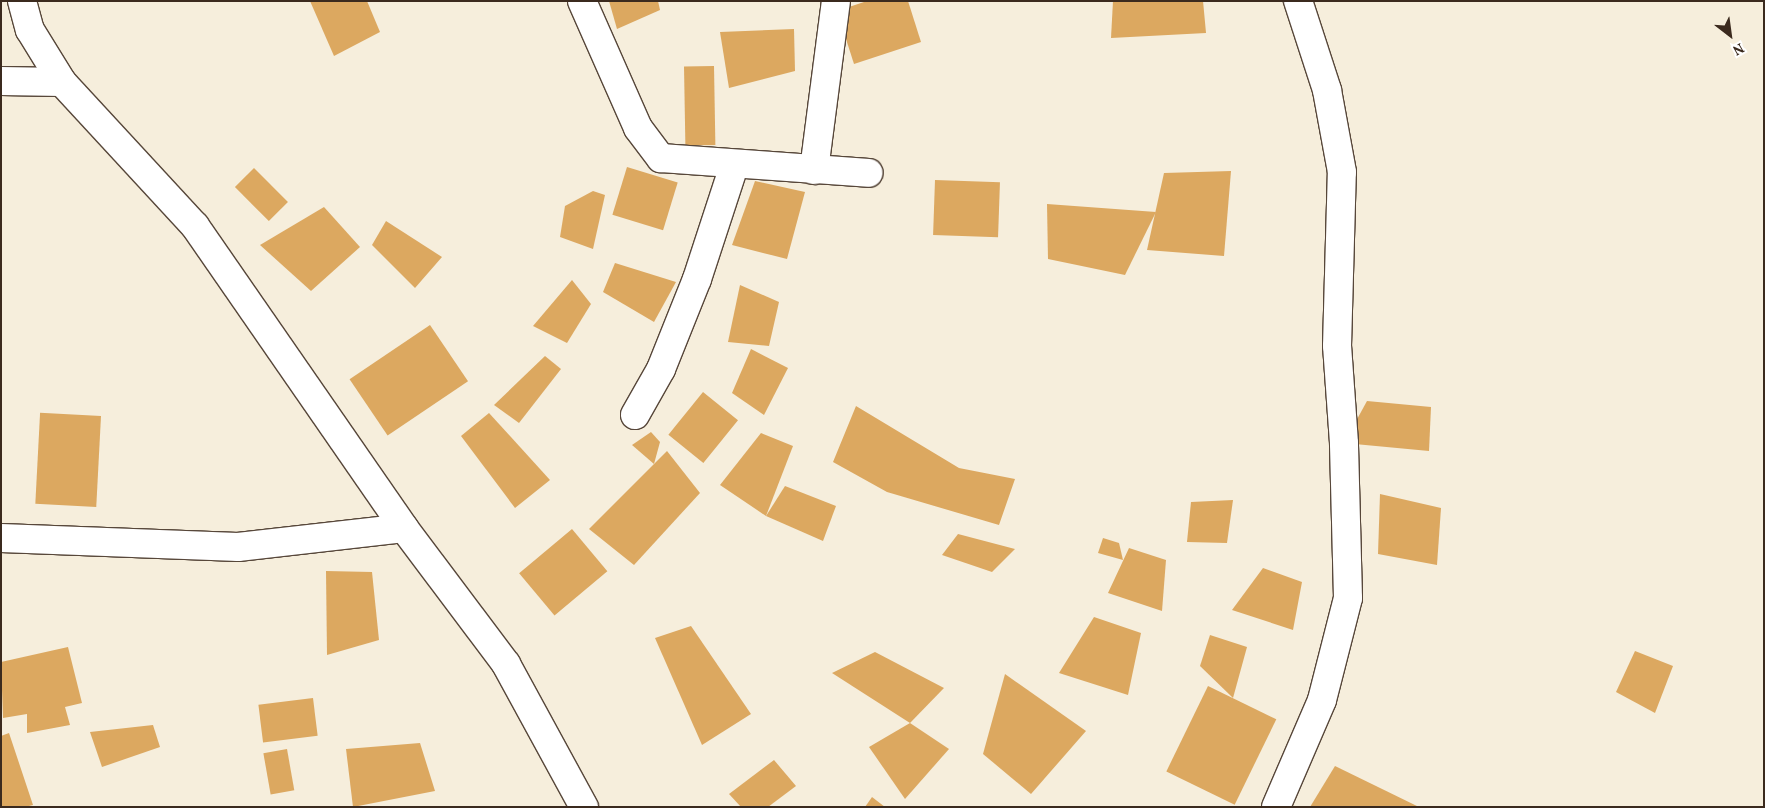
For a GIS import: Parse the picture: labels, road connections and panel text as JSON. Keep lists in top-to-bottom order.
{
  "north": "bottom right"
}
